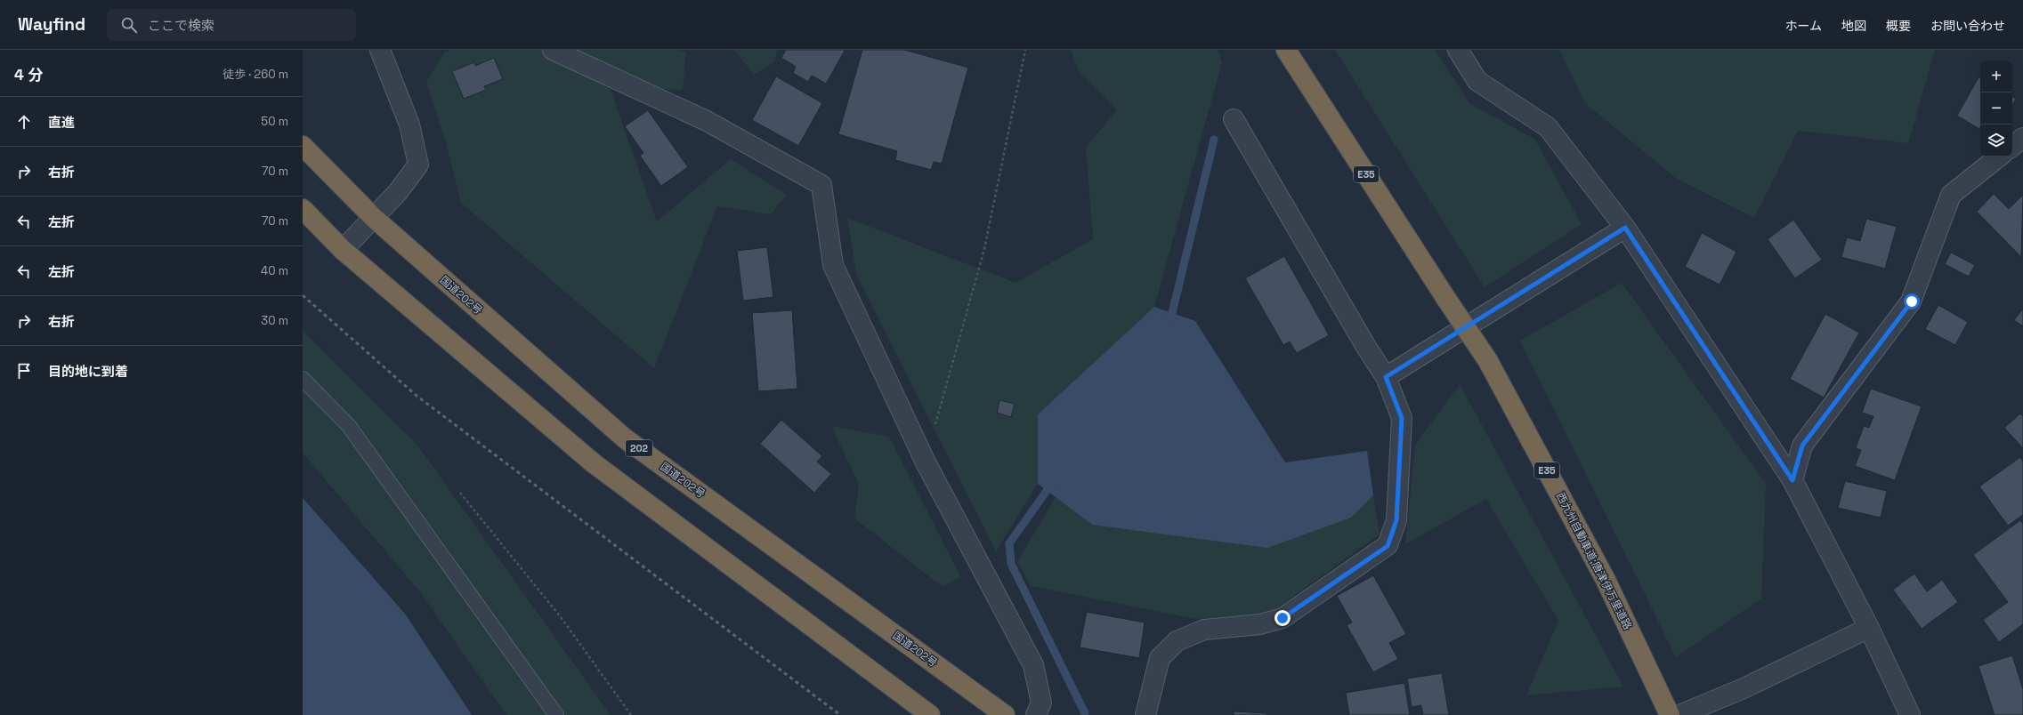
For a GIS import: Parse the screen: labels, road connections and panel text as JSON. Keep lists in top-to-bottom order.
{
  "streets": {
    "highway": [
      "E35",
      "国道202号",
      "202",
      "西九州自動車道;唐津伊万里道路"
    ]
  },
  "page": {
    "header": "Wayfind",
    "search": "ここで検索",
    "nav": [
      "ホーム",
      "地図",
      "概要",
      "お問い合わせ"
    ],
    "heading": ["4 分", "徒歩 · 260 m"],
    "map_buttons": ["+", "−"],
    "list": [
      ["直進", "50 m"],
      ["右折", "70 m"],
      ["左折", "70 m"],
      ["左折", "40 m"],
      ["右折", "30 m"],
      "目的地に到着"
    ]
  }
}
